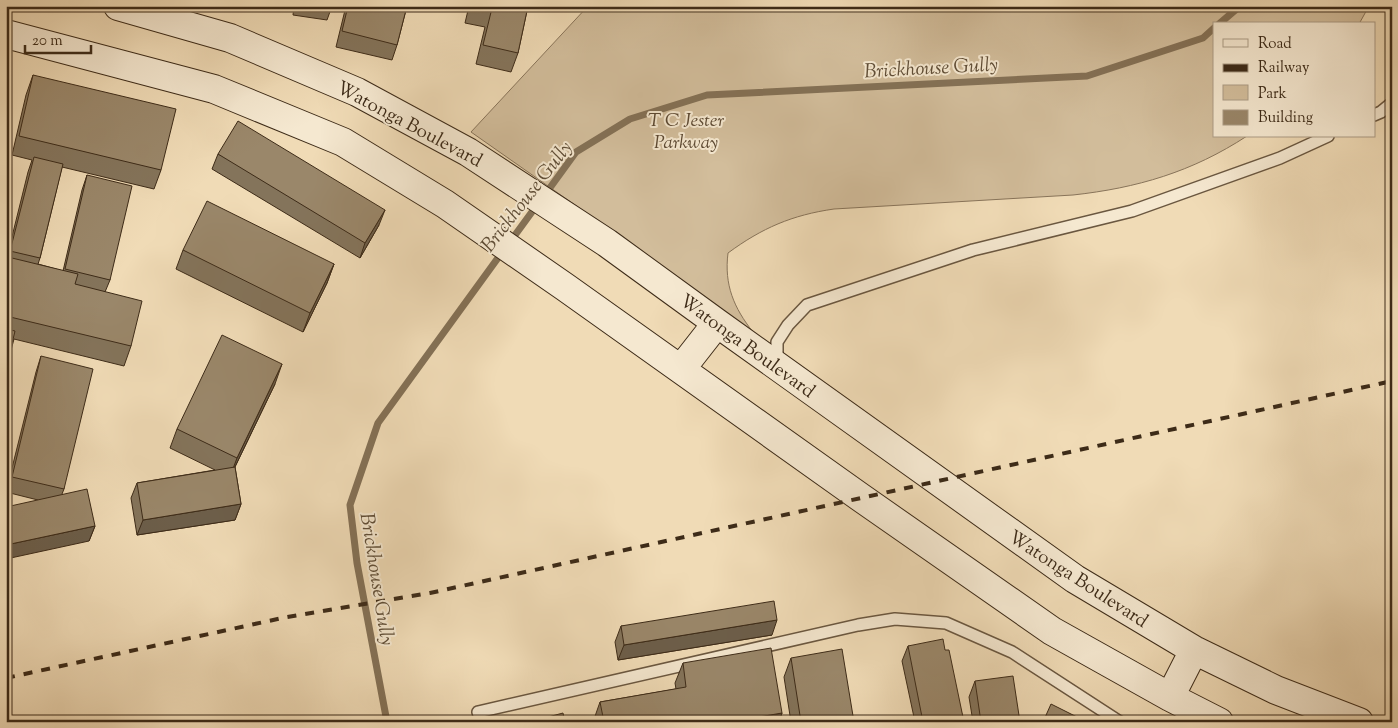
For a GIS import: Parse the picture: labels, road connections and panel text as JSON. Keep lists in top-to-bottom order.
{
  "streets": {
    "main road": ["Watonga Boulevard"]
  },
  "water": ["Brickhouse Gully"],
  "parks": ["T C Jester Parkway"],
  "legend": [
    "Road",
    "Railway",
    "Park",
    "Building"
  ],
  "scale_bar": "20 m"
}
